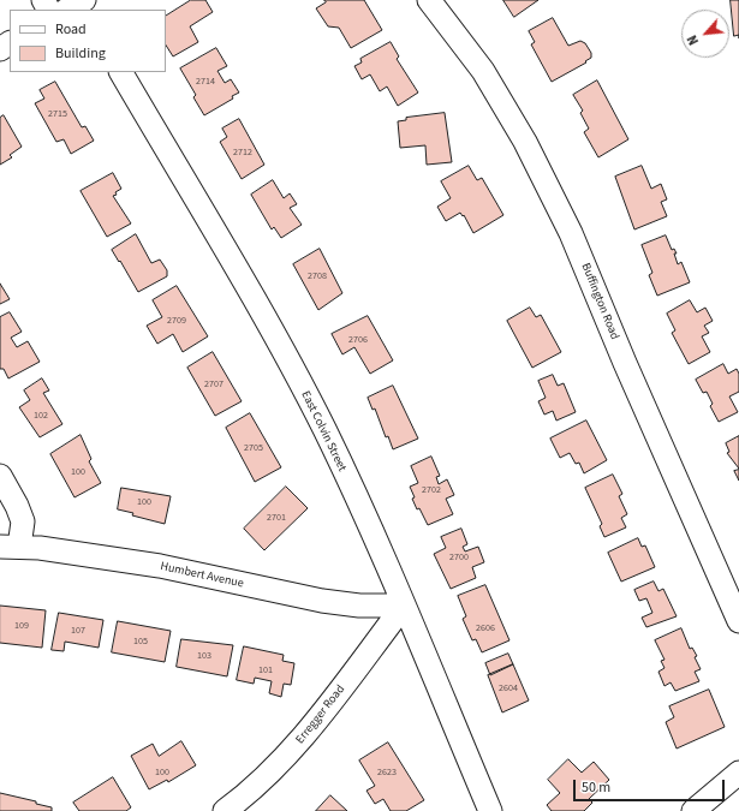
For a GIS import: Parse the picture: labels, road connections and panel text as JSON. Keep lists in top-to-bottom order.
{
  "streets": {
    "street": [
      "Buffington Road",
      "East Colvin Street",
      "Humbert Avenue",
      "Erregger Road"
    ]
  },
  "crossings": [
    ["East Colvin Street", "Humbert Avenue"],
    ["East Colvin Street", "Erregger Road"],
    ["Humbert Avenue", "Erregger Road"]
  ],
  "house_numbers": [
    "2714",
    "2715",
    "2712",
    "2708",
    "2709",
    "2706",
    "2707",
    "102",
    "2705",
    "100",
    "2702",
    "100",
    "2701",
    "2700",
    "109",
    "2606",
    "107",
    "105",
    "103",
    "101",
    "2604",
    "100",
    "2623"
  ],
  "legend": ["Road", "Building"],
  "scale_bar": "50 m",
  "north": "bottom left"
}
